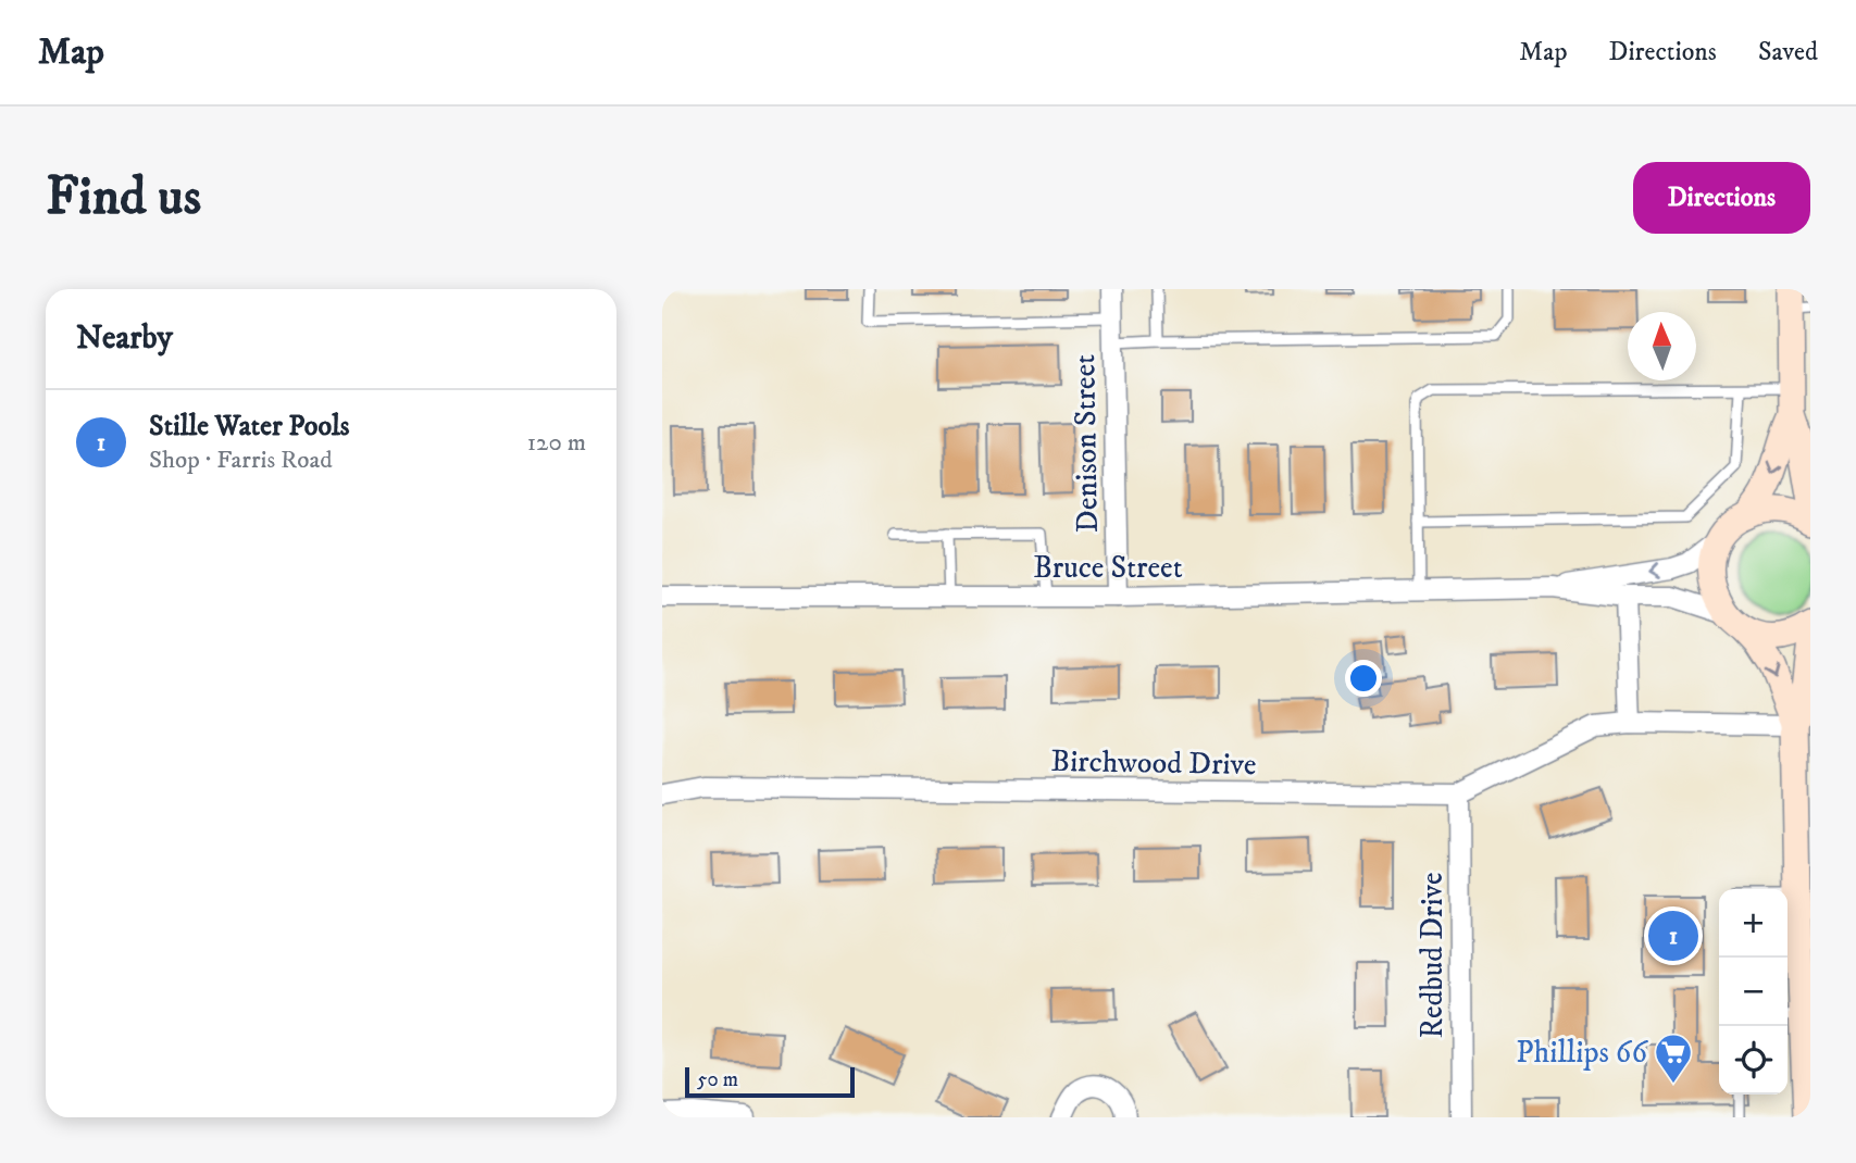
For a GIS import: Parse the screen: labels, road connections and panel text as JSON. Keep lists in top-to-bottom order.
{
  "streets": {
    "street": [
      "Denison Street",
      "Bruce Street",
      "Birchwood Drive",
      "Redbud Drive"
    ]
  },
  "crossings": [
    ["Denison Street", "Bruce Street"],
    ["Birchwood Drive", "Redbud Drive"]
  ],
  "places": {
    "supermarket": ["Phillips 66"]
  },
  "scale_bar": "50 m",
  "north": "top",
  "page": {
    "header": "Map",
    "nav": ["Map", "Directions", "Saved"],
    "buttons": "Directions",
    "title": "Find us",
    "heading": "Nearby",
    "list": [
      {
        "mark": "1",
        "name": "Stille Water Pools",
        "note": "Shop · Farris Road",
        "value": "120 m"
      }
    ],
    "map_buttons": ["+", "−"],
    "pins": "1",
    "scale": "50 m"
  }
}
